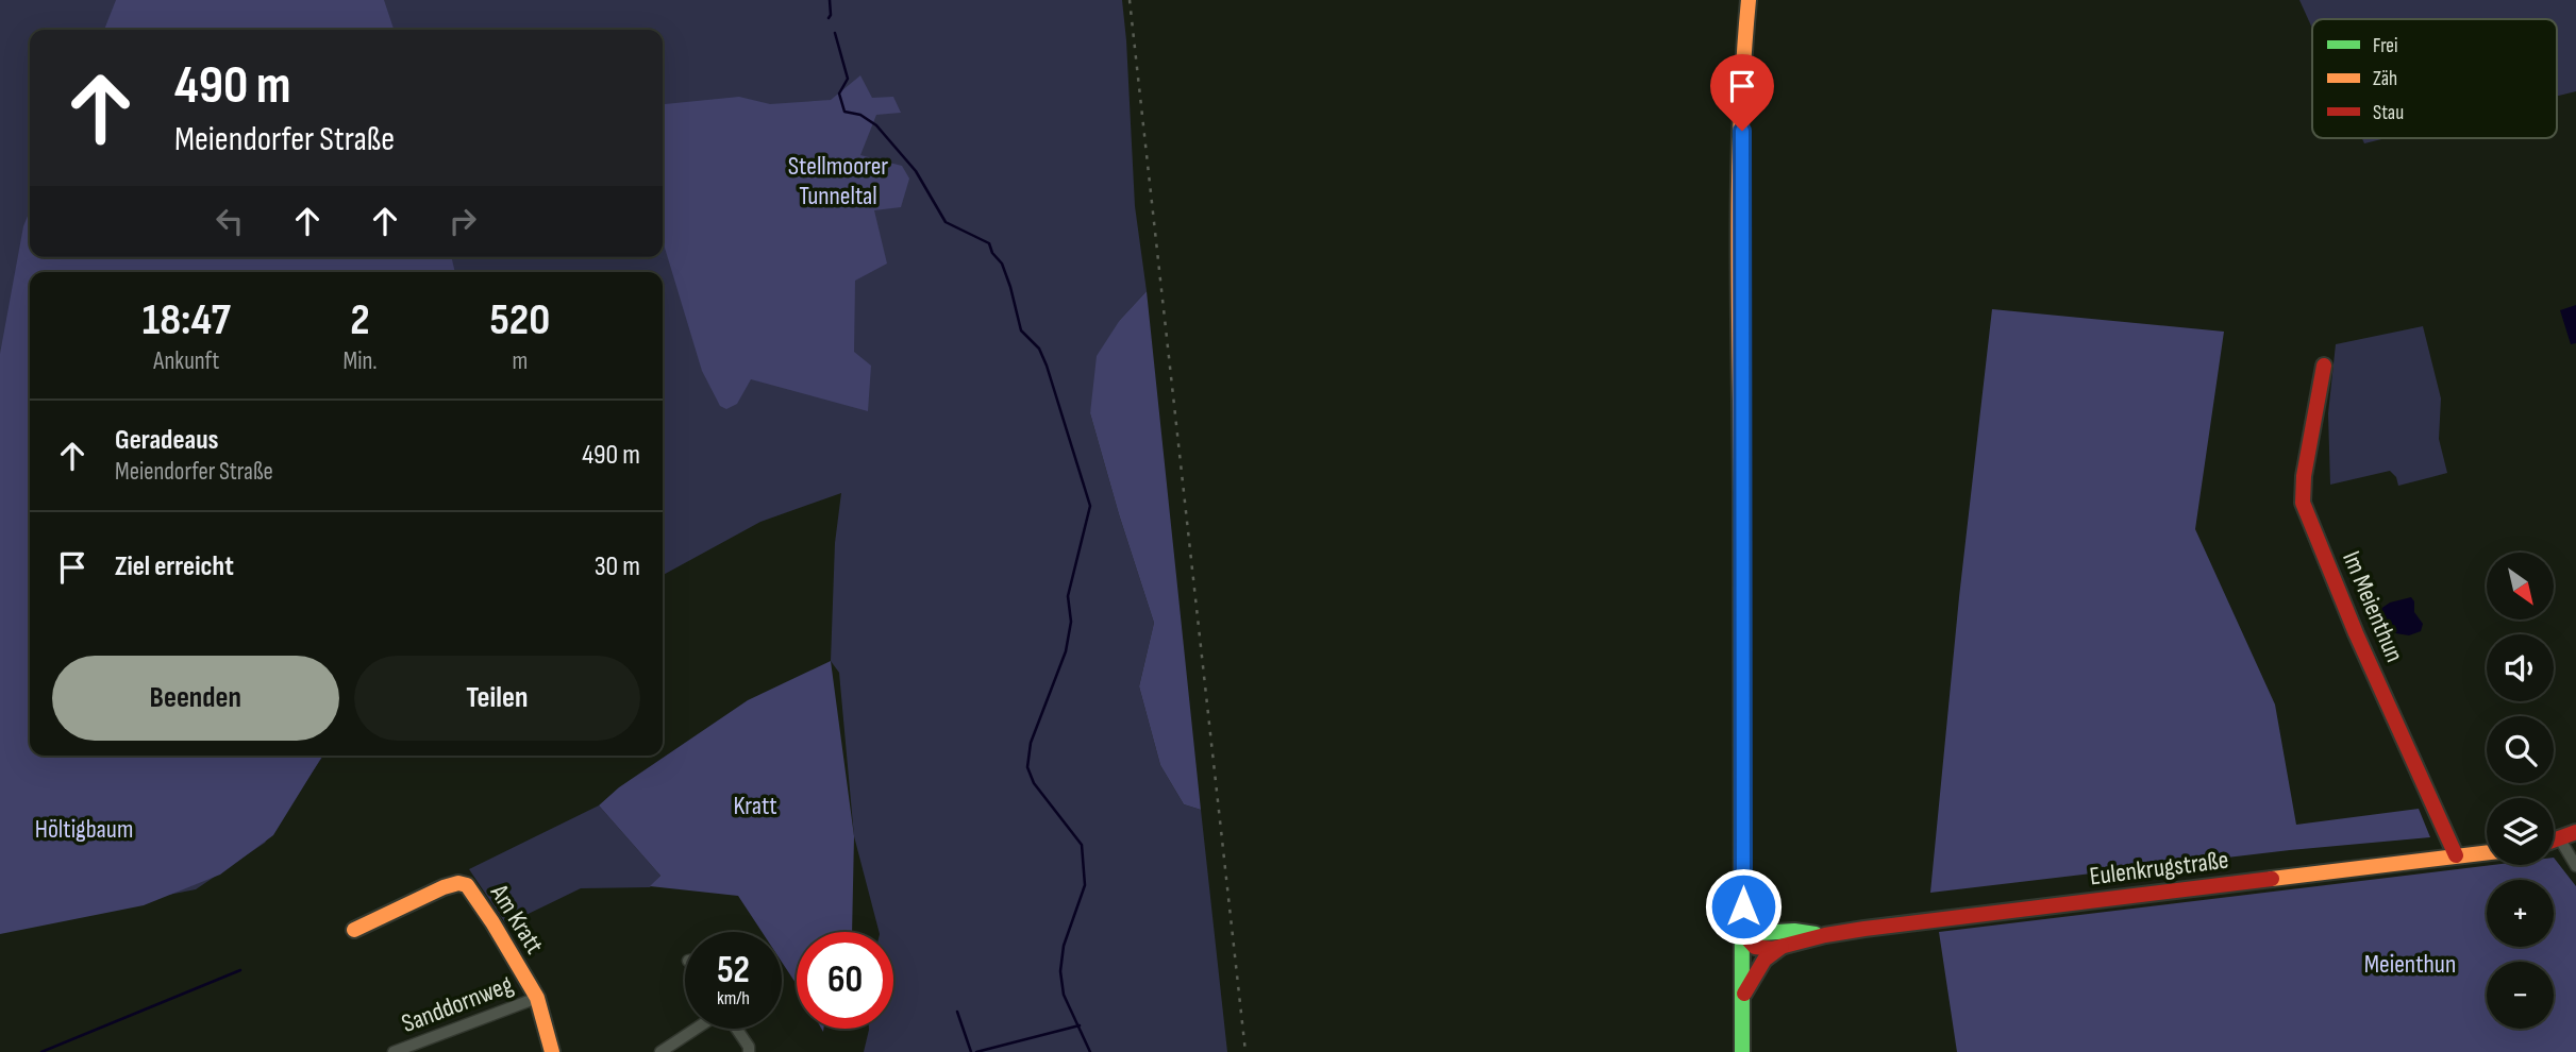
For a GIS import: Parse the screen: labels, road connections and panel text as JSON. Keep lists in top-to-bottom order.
{
  "streets": {
    "main road": ["Im Meienthun", "Eulenkrugstraße", "Am Kratt"],
    "street": ["Sanddornweg"]
  },
  "crossings": [
    ["Im Meienthun", "Eulenkrugstraße"],
    ["Am Kratt", "Sanddornweg"]
  ],
  "parks": [
    "Stellmoorer Tunneltal",
    "Kratt",
    "Höltigbaum",
    "Meienthun"
  ],
  "legend": ["Frei", "Zäh", "Stau"],
  "north": "bottom right",
  "page": {
    "turn": ["490 m", "Meiendorfer Straße"],
    "eta": [
      "18:47",
      "Ankunft",
      "2",
      "Min.",
      "520",
      "m"
    ],
    "list": [
      {
        "name": "Geradeaus",
        "note": "Meiendorfer Straße",
        "value": "490 m"
      },
      {
        "name": "Ziel erreicht",
        "value": "30 m"
      }
    ],
    "map_buttons": ["+", "−"],
    "buttons": ["Beenden", "Teilen"],
    "speed": "52 km/h",
    "limit": "60"
  }
}
